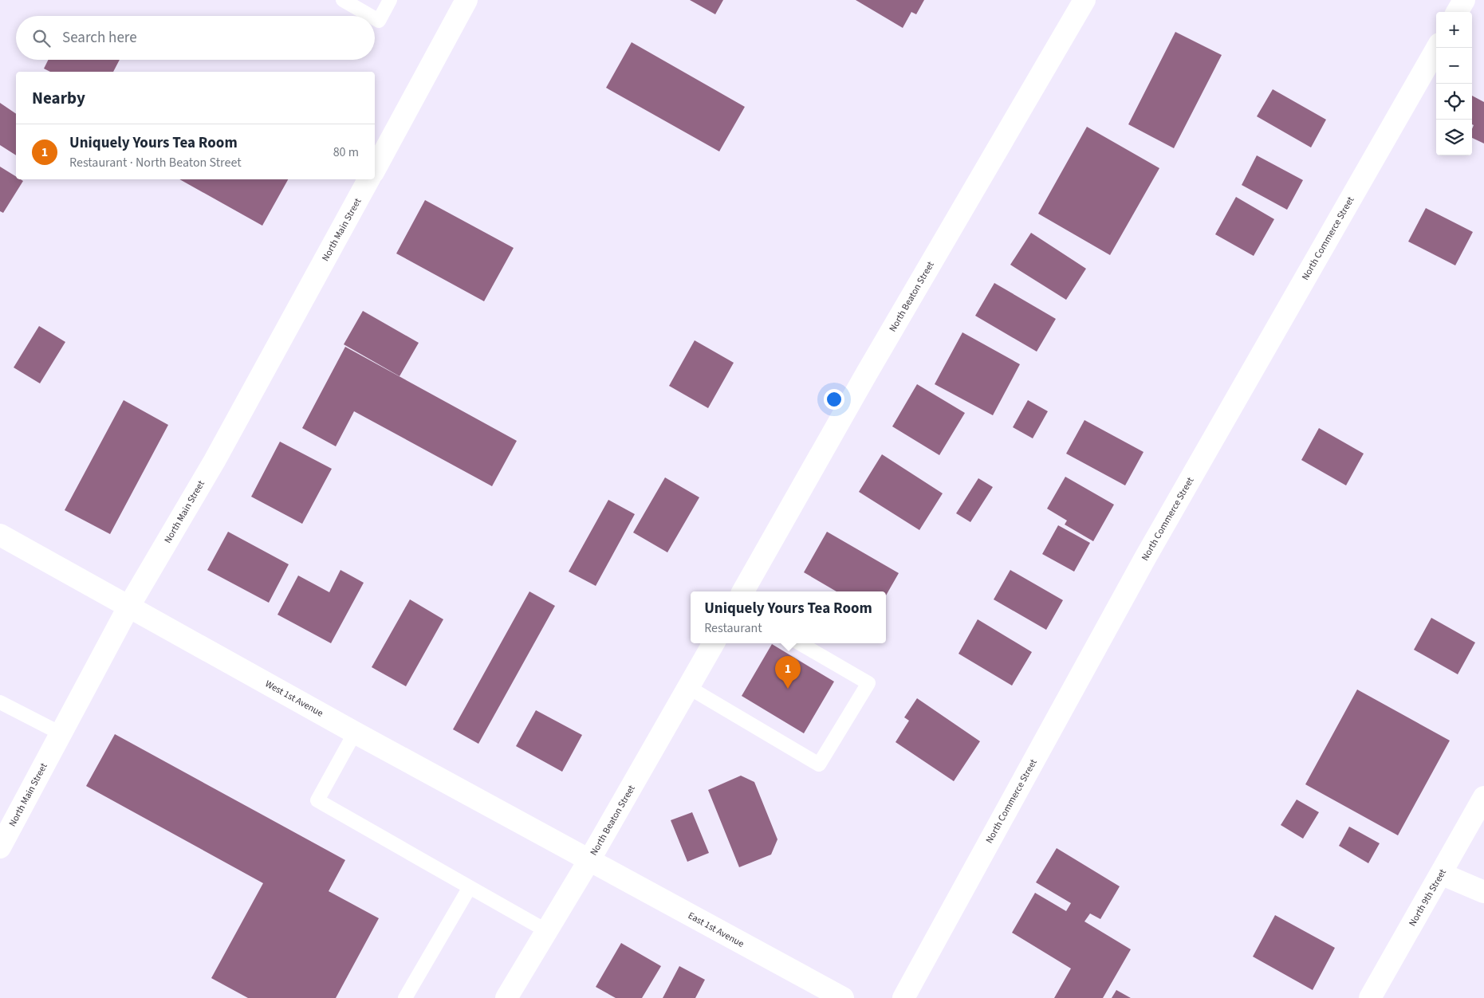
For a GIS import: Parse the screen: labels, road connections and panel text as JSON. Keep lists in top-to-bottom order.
{
  "streets": {
    "street": [
      "North Main Street",
      "North Commerce Street",
      "North Beaton Street",
      "West 1st Avenue",
      "North 9th Street",
      "East 1st Avenue"
    ]
  },
  "crossings": [
    ["North Main Street", "West 1st Avenue"],
    ["North Beaton Street", "West 1st Avenue"],
    ["North Beaton Street", "East 1st Avenue"],
    ["West 1st Avenue", "East 1st Avenue"]
  ],
  "page": {
    "map_buttons": ["+", "−"],
    "search": "Search here",
    "heading": "Nearby",
    "list": [
      {
        "mark": "1",
        "name": "Uniquely Yours Tea Room",
        "note": "Restaurant · North Beaton Street",
        "value": "80 m"
      }
    ],
    "popup": ["Uniquely Yours Tea Room", "Restaurant"],
    "pins": "1"
  }
}
